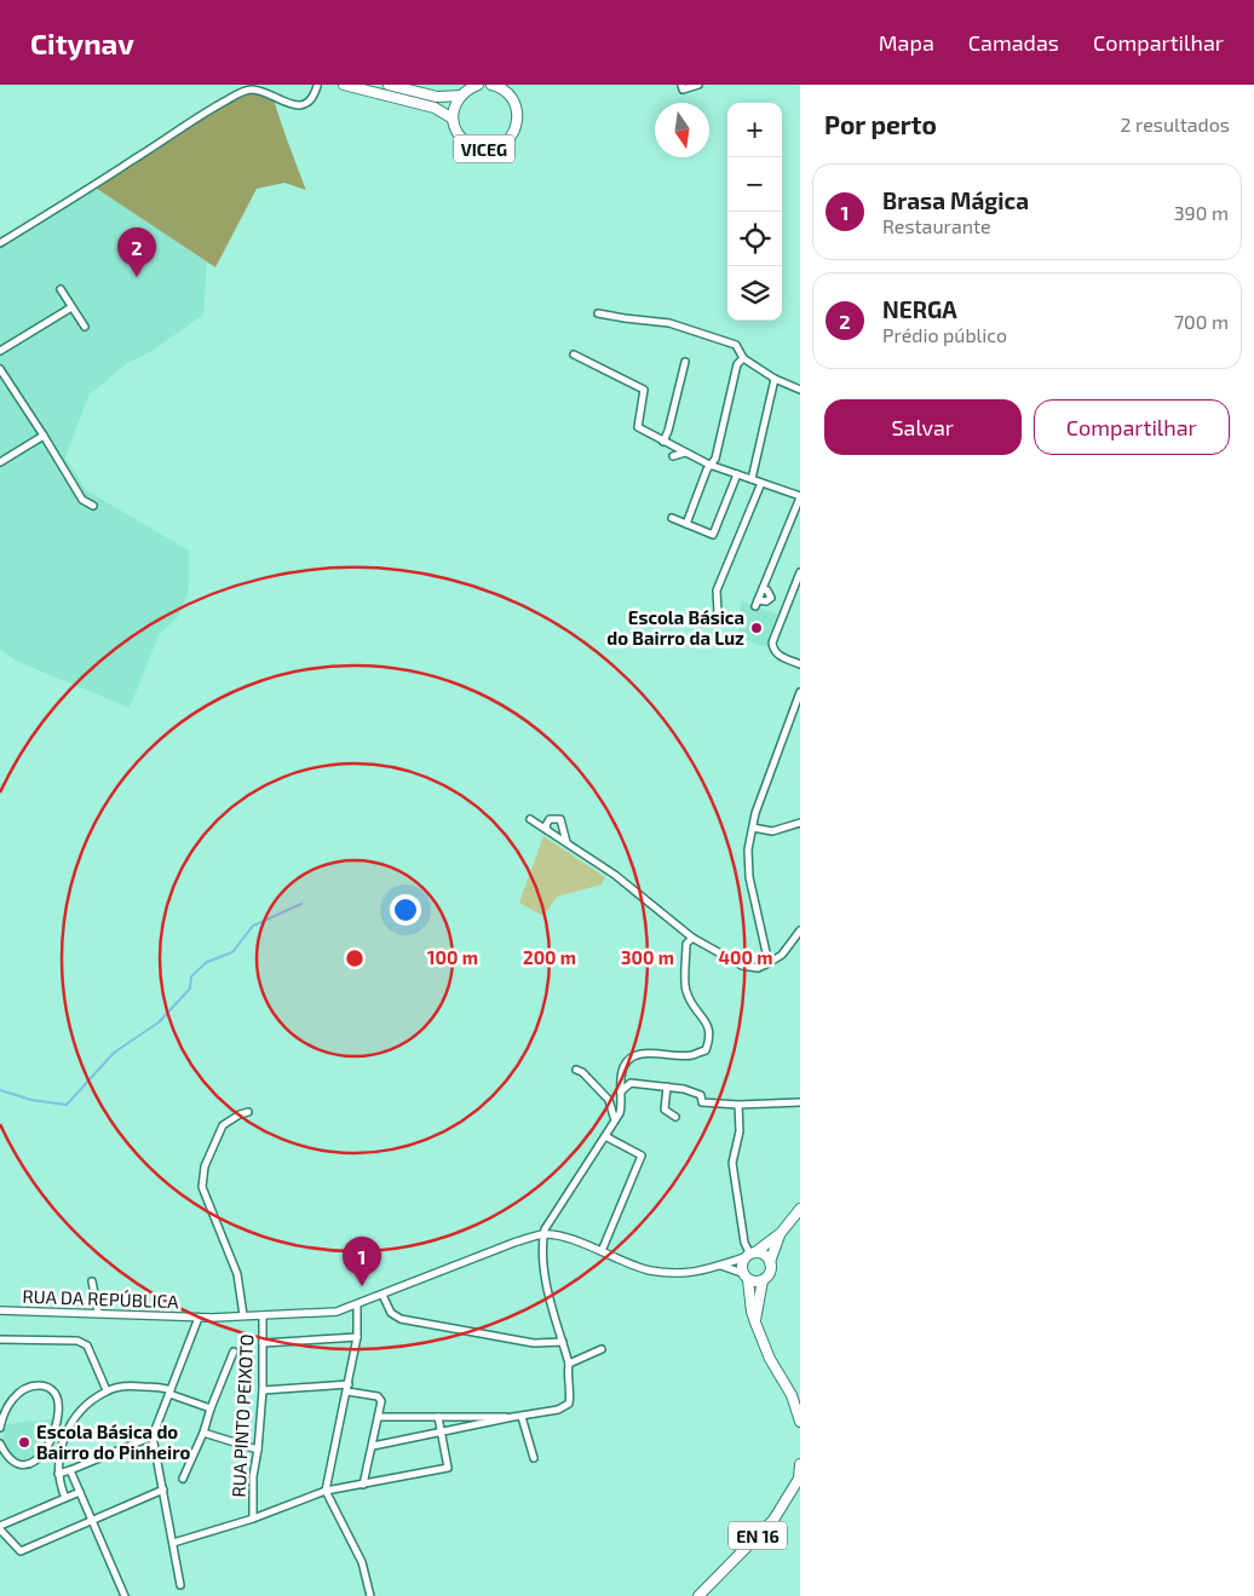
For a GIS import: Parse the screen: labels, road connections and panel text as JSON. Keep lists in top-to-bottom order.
{
  "streets": {
    "main road": ["VICEG", "EN 16"],
    "street": ["RUA DA REPÚBLICA", "RUA PINTO PEIXOTO"]
  },
  "crossings": [
    ["RUA DA REPÚBLICA", "RUA PINTO PEIXOTO"]
  ],
  "places": ["Escola Básica do Bairro da Luz", "Escola Básica do Bairro do Pinheiro"],
  "north": "bottom",
  "page": {
    "header": "Citynav",
    "nav": ["Mapa", "Camadas", "Compartilhar"],
    "heading": ["Por perto", "2 resultados"],
    "map_buttons": ["+", "−"],
    "list": [
      {
        "mark": "1",
        "name": "Brasa Mágica",
        "note": "Restaurante",
        "value": "390 m"
      },
      {
        "mark": "2",
        "name": "NERGA",
        "note": "Prédio público",
        "value": "700 m"
      }
    ],
    "pins": ["2", "1"],
    "buttons": ["Salvar", "Compartilhar"]
  },
  "rings": [
    "100 m",
    "200 m",
    "300 m",
    "400 m"
  ]
}
